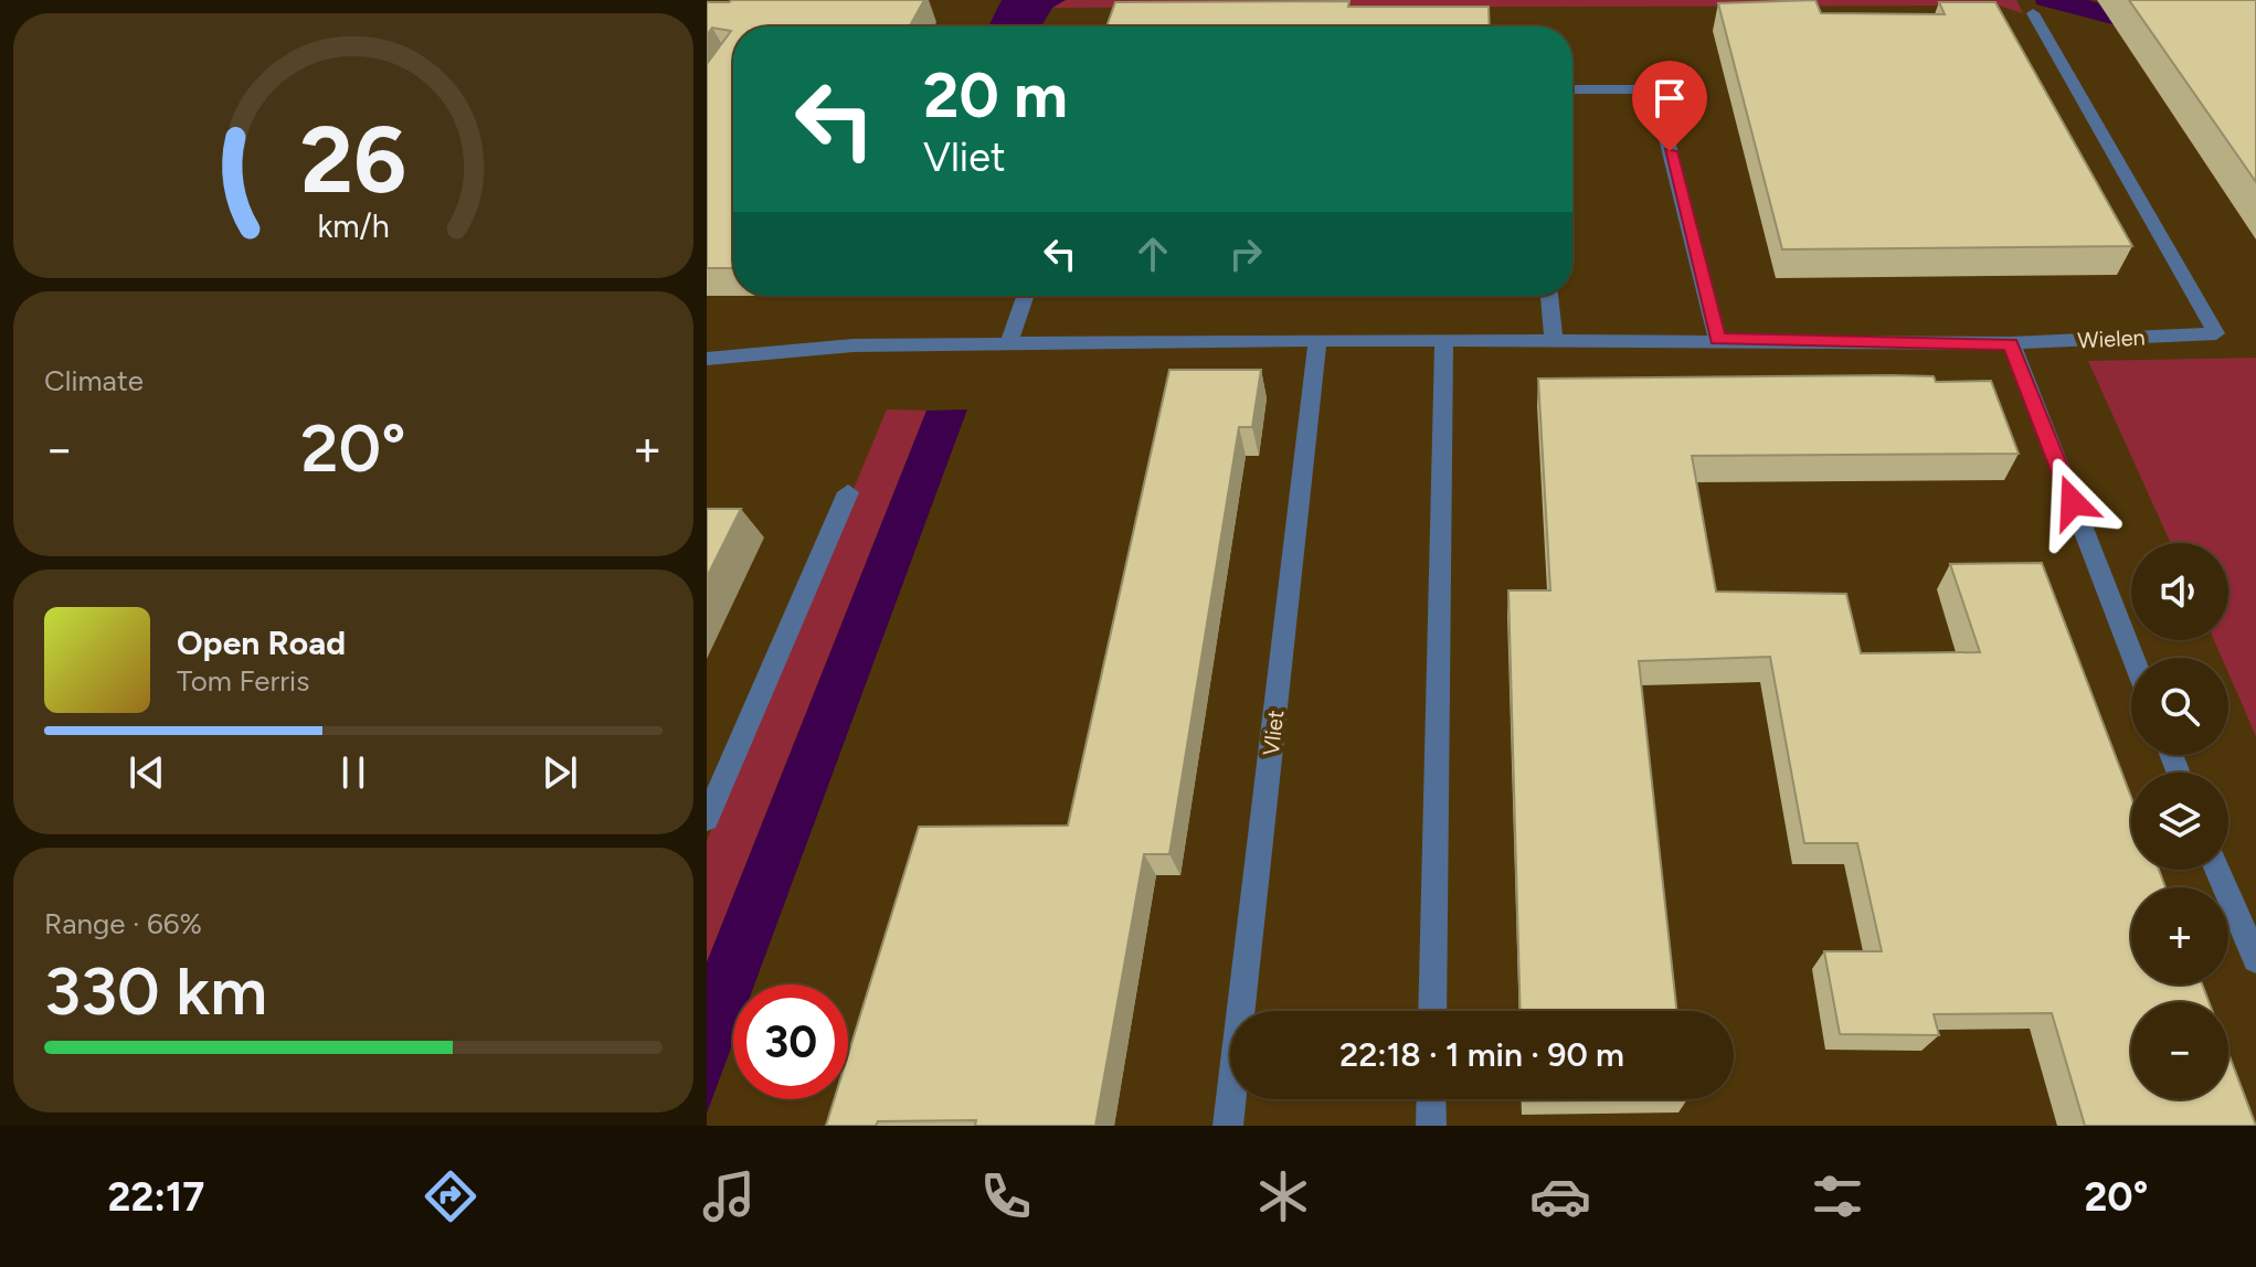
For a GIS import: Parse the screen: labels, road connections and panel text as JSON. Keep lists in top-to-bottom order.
{
  "streets": {
    "street": ["Wielen", "Vliet"]
  },
  "page": {
    "turn": ["20 m", "Vliet"],
    "tile": [
      "Climate",
      ["Range · 66%", "330 km"]
    ],
    "heat": ["−", "20°", "+"],
    "map_buttons": ["+", "−"],
    "song": ["Open Road", "Tom Ferris"],
    "limit": "30",
    "trip": "22:18 · 1 min · 90 m",
    "tabs": ["22:17", "20°"],
    "gauge": ["26", "km/h"]
  }
}
